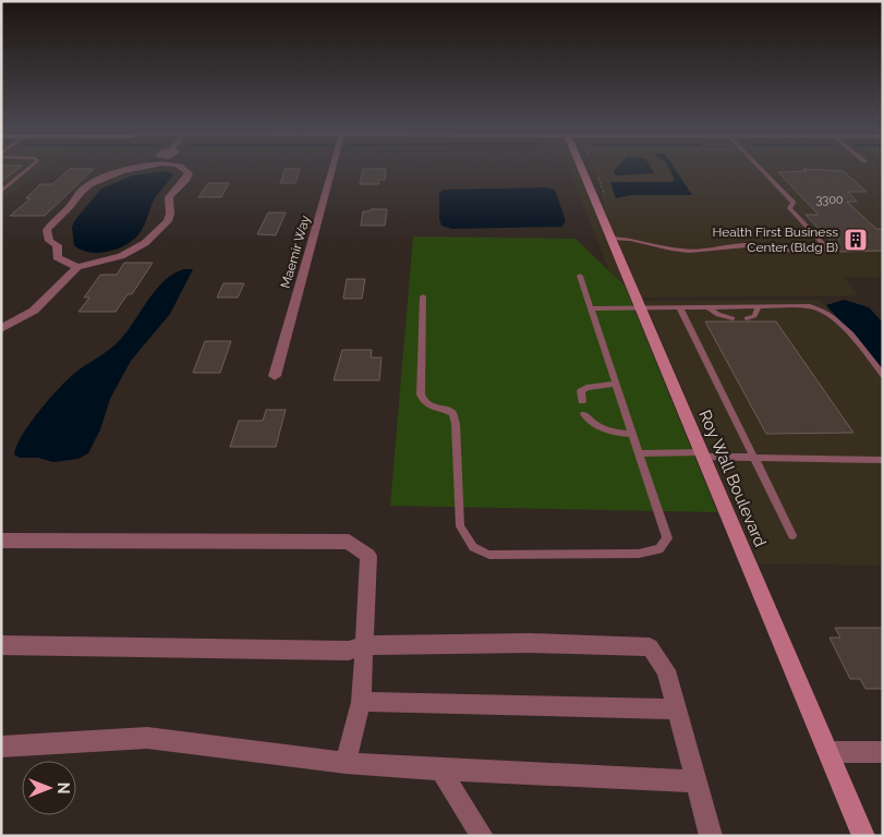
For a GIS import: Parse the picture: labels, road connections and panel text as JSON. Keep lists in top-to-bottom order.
{
  "streets": {
    "main road": ["Roy Wall Boulevard"],
    "street": ["Maemir Way"]
  },
  "places": {
    "building": ["Health First Business Center (Bldg B)"]
  },
  "house_numbers": ["3300"],
  "north": "right"
}
